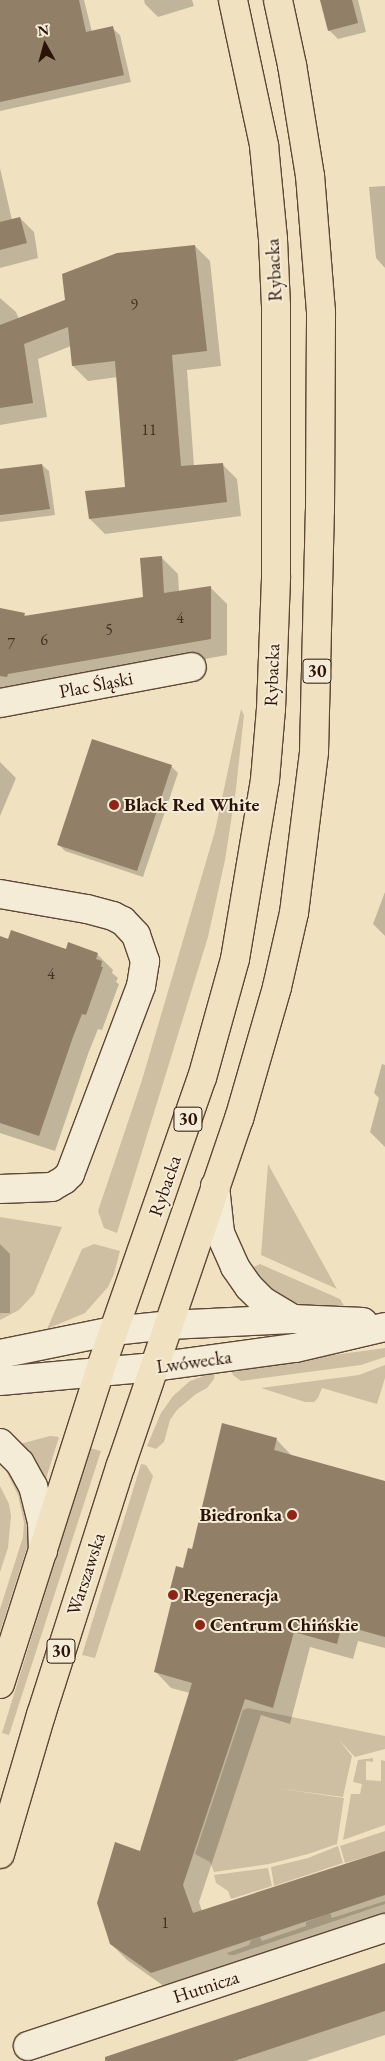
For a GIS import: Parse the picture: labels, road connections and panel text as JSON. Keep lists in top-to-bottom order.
{
  "streets": {
    "main road": ["Rybacka", "30", "Warszawska"],
    "street": ["Plac Śląski", "Lwówecka", "Hutnicza"]
  },
  "crossings": [
    ["Rybacka", "30"],
    ["Rybacka", "Lwówecka"],
    ["30", "Lwówecka"],
    ["30", "Warszawska"],
    ["Lwówecka", "Warszawska"]
  ],
  "places": [
    "Black Red White",
    "Biedronka",
    "Regeneracja",
    "Centrum Chińskie"
  ],
  "house_numbers": [
    "9",
    "11",
    "4",
    "5",
    "6",
    "7",
    "4",
    "1"
  ],
  "north": "top"
}
